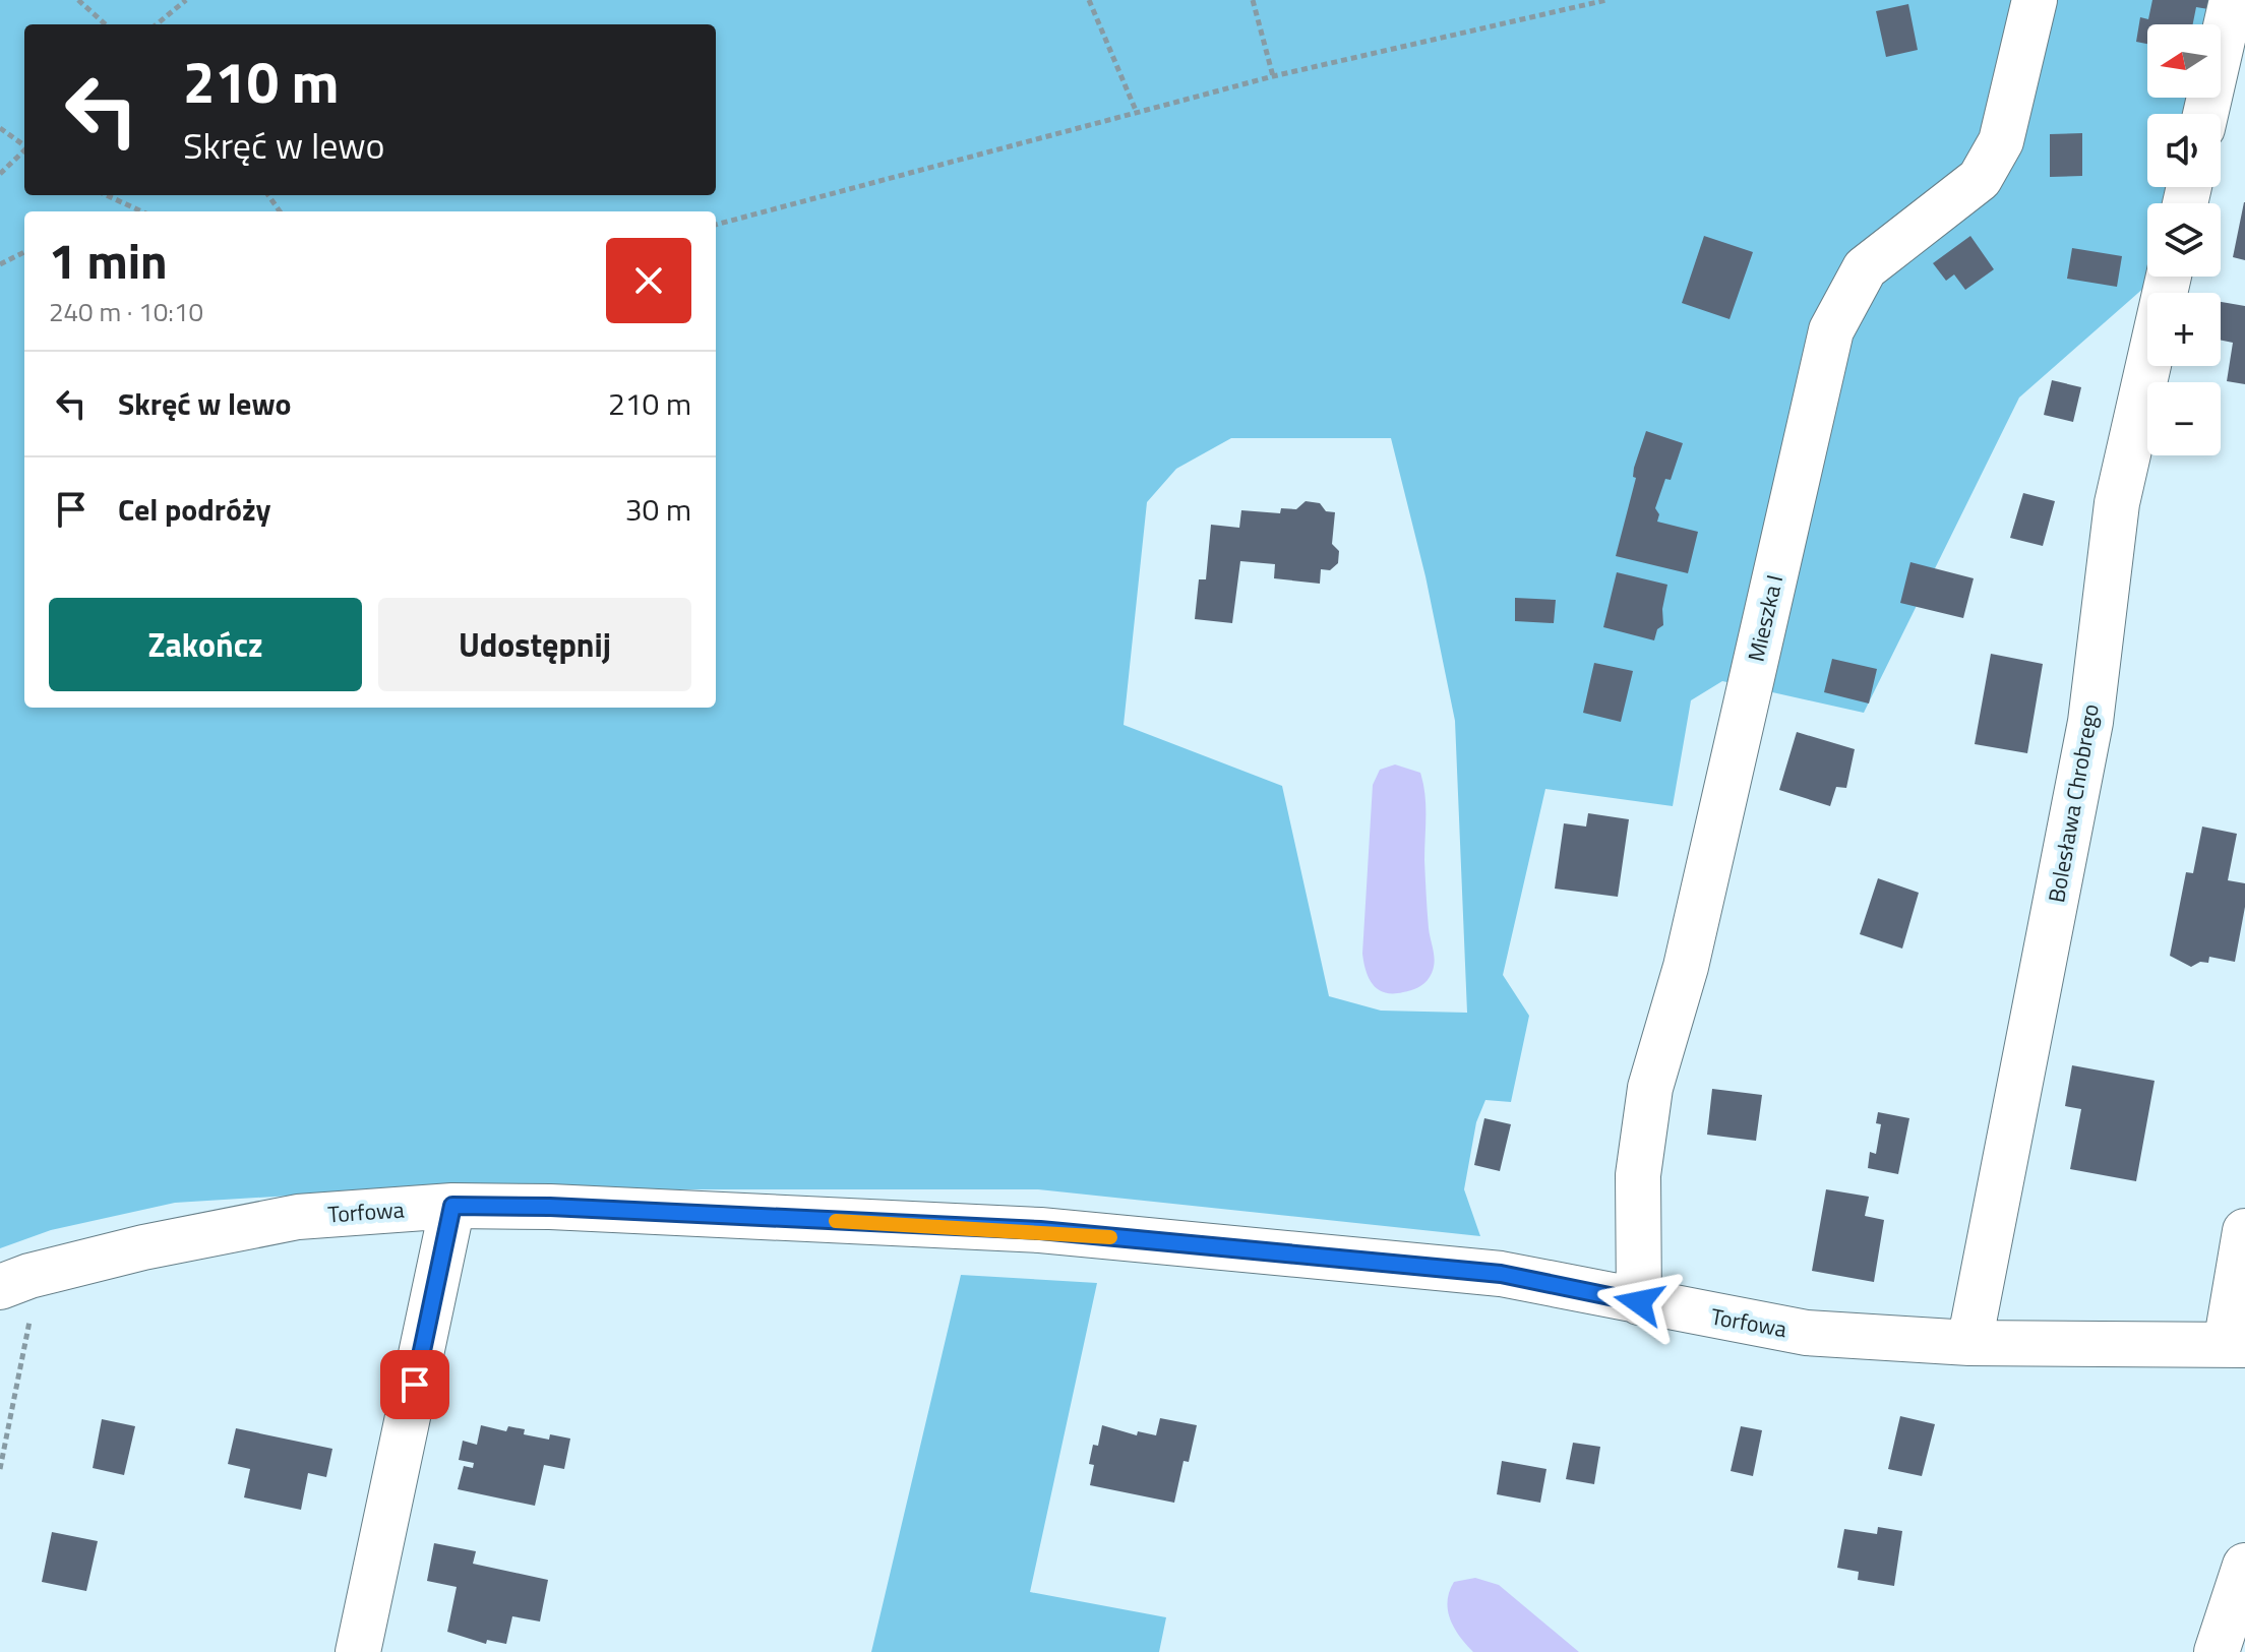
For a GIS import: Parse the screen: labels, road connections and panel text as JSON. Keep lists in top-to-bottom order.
{
  "streets": {
    "street": ["Mieszka I", "Bolesława Chrobrego", "Torfowa"]
  },
  "crossings": [
    ["Mieszka I", "Torfowa"],
    ["Bolesława Chrobrego", "Torfowa"]
  ],
  "north": "left",
  "page": {
    "map_buttons": ["+", "−"],
    "turn": ["210 m", "Skręć w lewo"],
    "heading": ["1 min", "240 m · 10:10"],
    "list": [
      {
        "name": "Skręć w lewo",
        "value": "210 m"
      },
      {
        "name": "Cel podróży",
        "value": "30 m"
      }
    ],
    "buttons": ["Zakończ", "Udostępnij"]
  }
}
